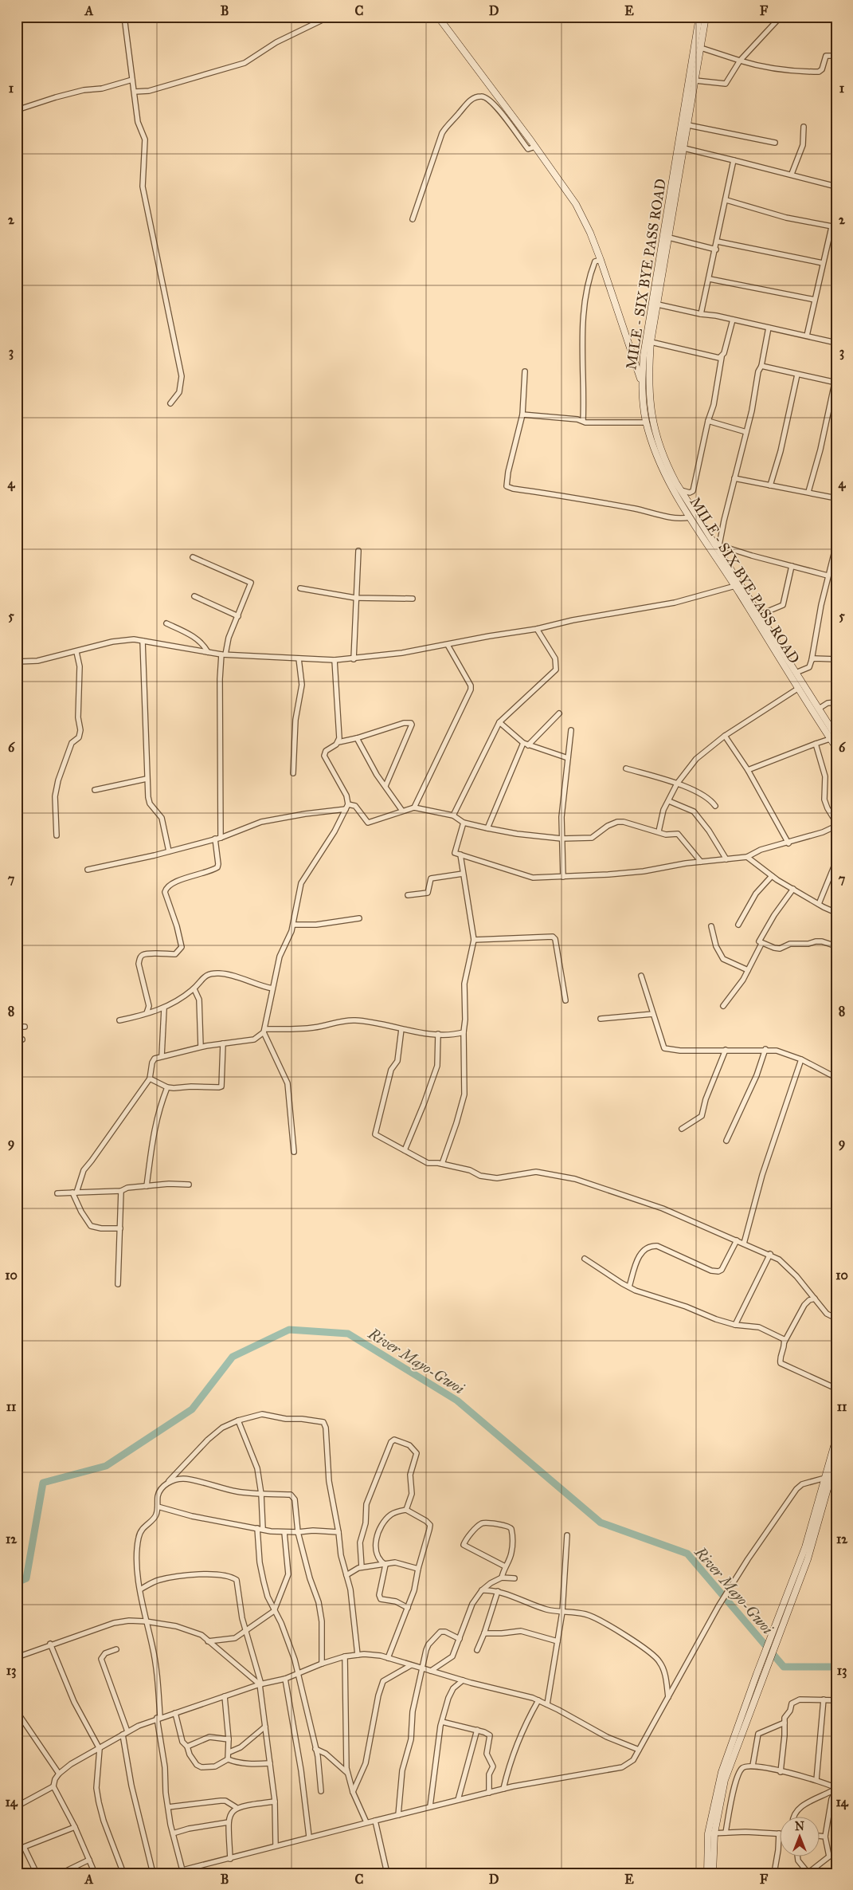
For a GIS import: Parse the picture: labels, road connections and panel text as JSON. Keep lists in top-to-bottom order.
{
  "streets": {
    "street": ["MILE - SIX BYE PASS ROAD"]
  },
  "water": ["River Mayo-Gwoi"],
  "north": "top",
  "grid": {
    "columns": [
      "A",
      "B",
      "C",
      "D",
      "E",
      "F"
    ],
    "rows": [
      "1",
      "2",
      "3",
      "4",
      "5",
      "6",
      "7",
      "8",
      "9",
      "10",
      "11",
      "12",
      "13",
      "14"
    ]
  }
}
